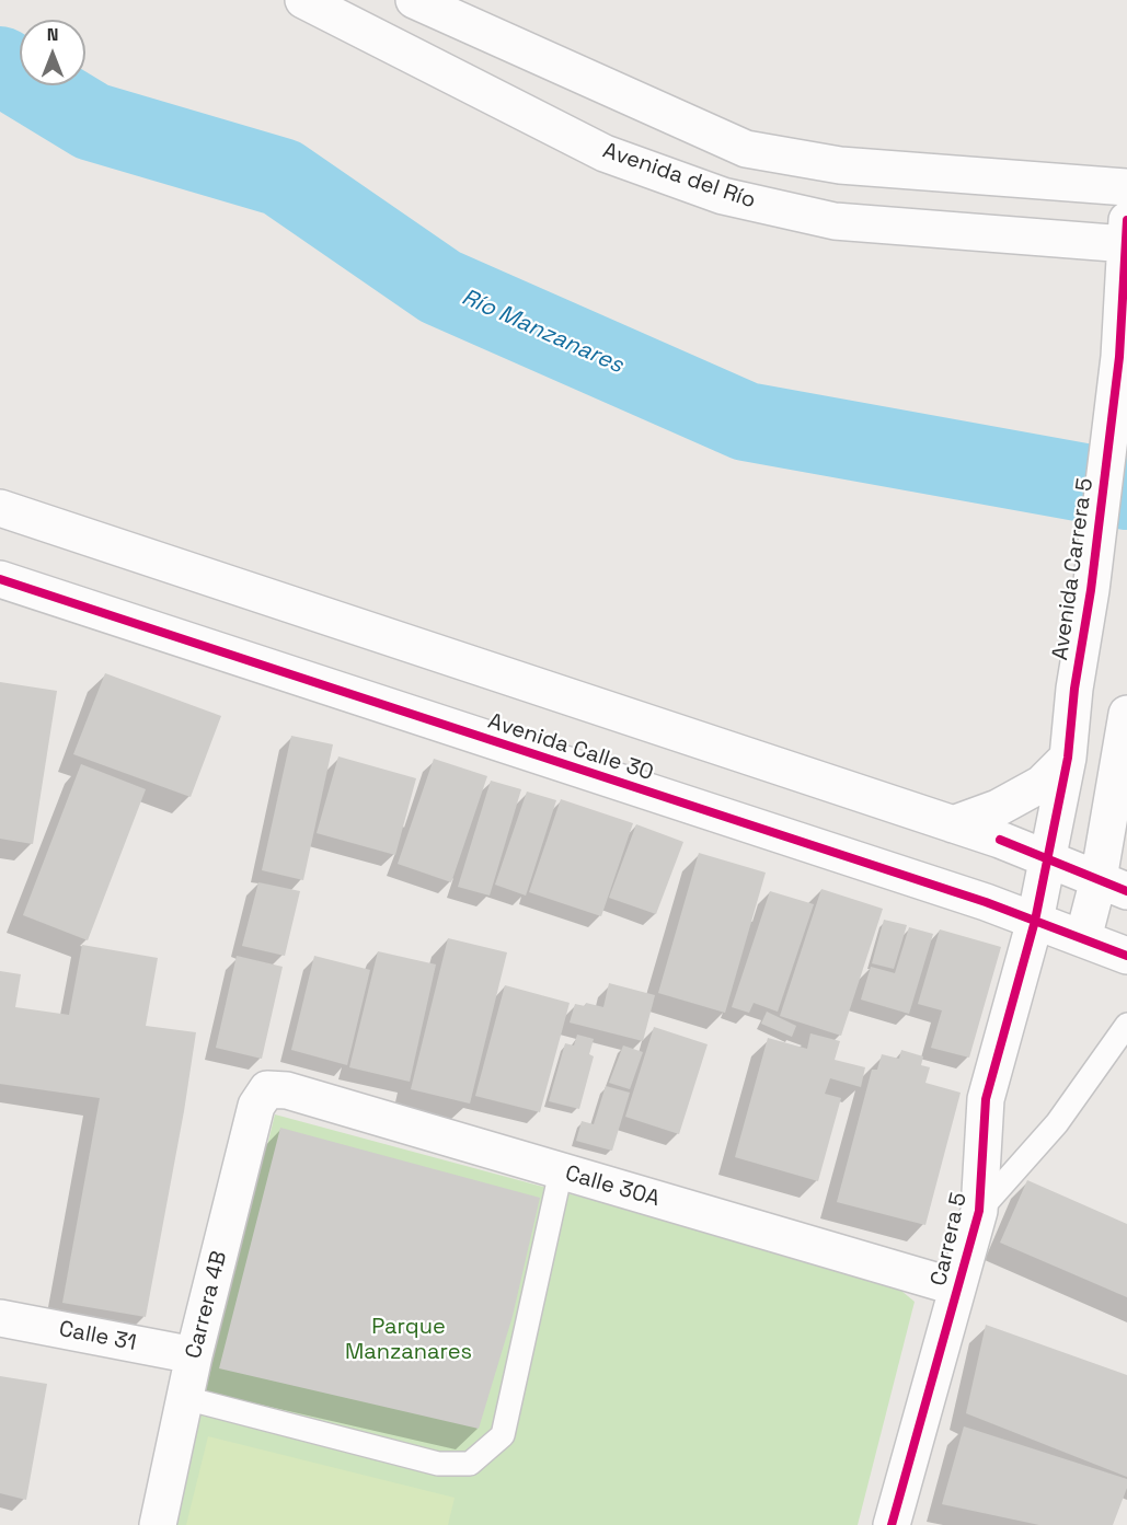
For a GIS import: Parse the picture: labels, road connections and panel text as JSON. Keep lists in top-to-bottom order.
{
  "streets": {
    "main road": [
      "Avenida del Río",
      "Avenida Carrera 5",
      "Avenida Calle 30",
      "Calle 30A",
      "Carrera 5",
      "Carrera 4B",
      "Calle 31"
    ]
  },
  "crossings": [
    ["Avenida del Río", "Avenida Carrera 5"],
    ["Avenida Carrera 5", "Avenida Calle 30"],
    ["Avenida Carrera 5", "Carrera 5"],
    ["Avenida Calle 30", "Carrera 5"],
    ["Calle 30A", "Carrera 5"],
    ["Calle 30A", "Carrera 4B"],
    ["Carrera 4B", "Calle 31"]
  ],
  "water": ["Río Manzanares"],
  "parks": ["Parque Manzanares"],
  "north": "top"
}
